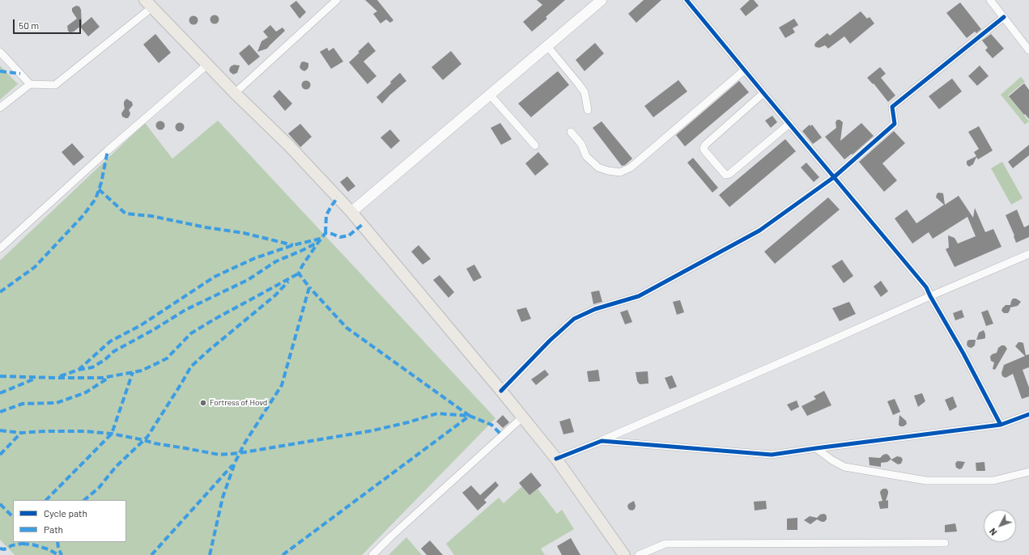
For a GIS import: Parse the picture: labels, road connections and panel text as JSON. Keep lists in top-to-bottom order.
{
  "places": ["Fortress of Hovd"],
  "legend": ["Cycle path", "Path"],
  "scale_bar": "50 m",
  "north": "bottom left"
}
